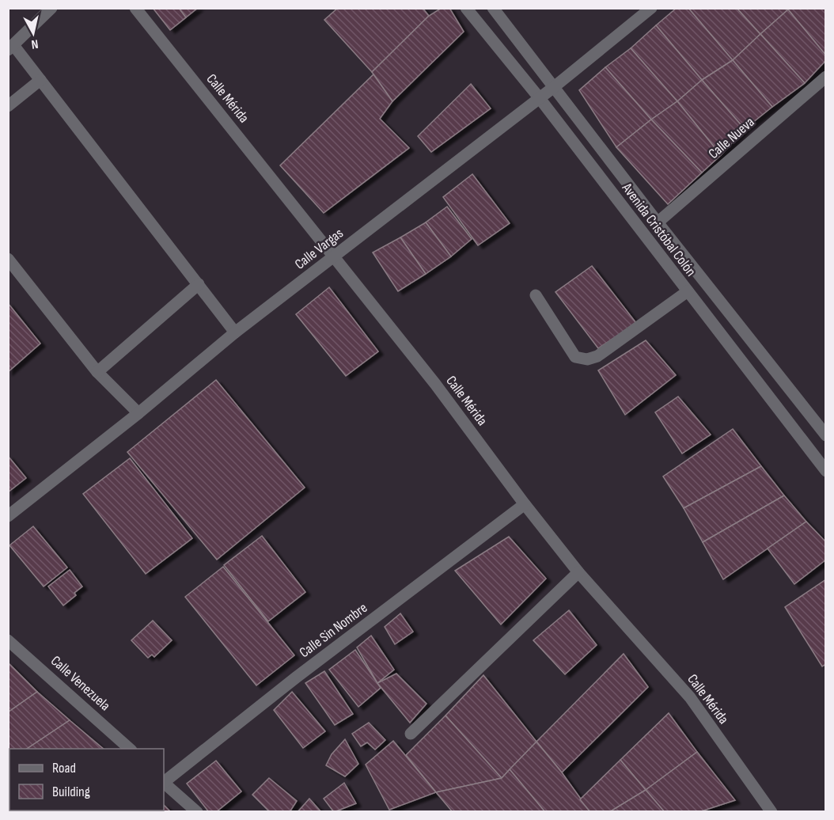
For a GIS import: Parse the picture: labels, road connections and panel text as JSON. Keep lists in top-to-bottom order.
{
  "streets": {
    "street": [
      "Calle Mérida",
      "Calle Nueva",
      "Avenida Cristóbal Colón",
      "Calle Vargas",
      "Calle Sin Nombre",
      "Calle Venezuela"
    ]
  },
  "crossings": [
    ["Calle Mérida", "Calle Vargas"],
    ["Calle Mérida", "Calle Sin Nombre"],
    ["Calle Nueva", "Avenida Cristóbal Colón"],
    ["Avenida Cristóbal Colón", "Calle Vargas"]
  ],
  "legend": ["Road", "Building"],
  "north": "bottom"
}
